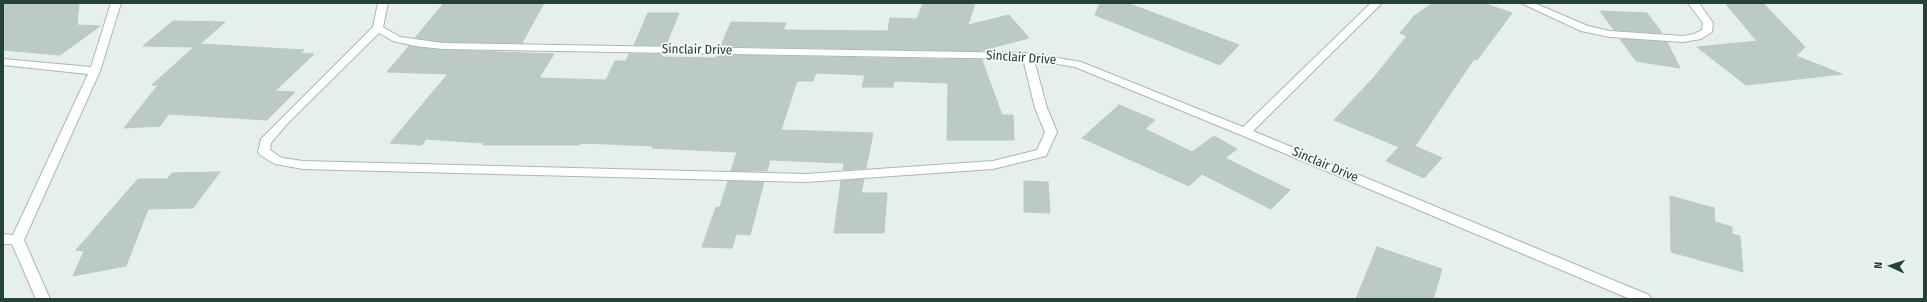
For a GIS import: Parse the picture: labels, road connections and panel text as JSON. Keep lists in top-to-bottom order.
{
  "streets": {
    "street": ["Sinclair Drive"]
  },
  "north": "left"
}
